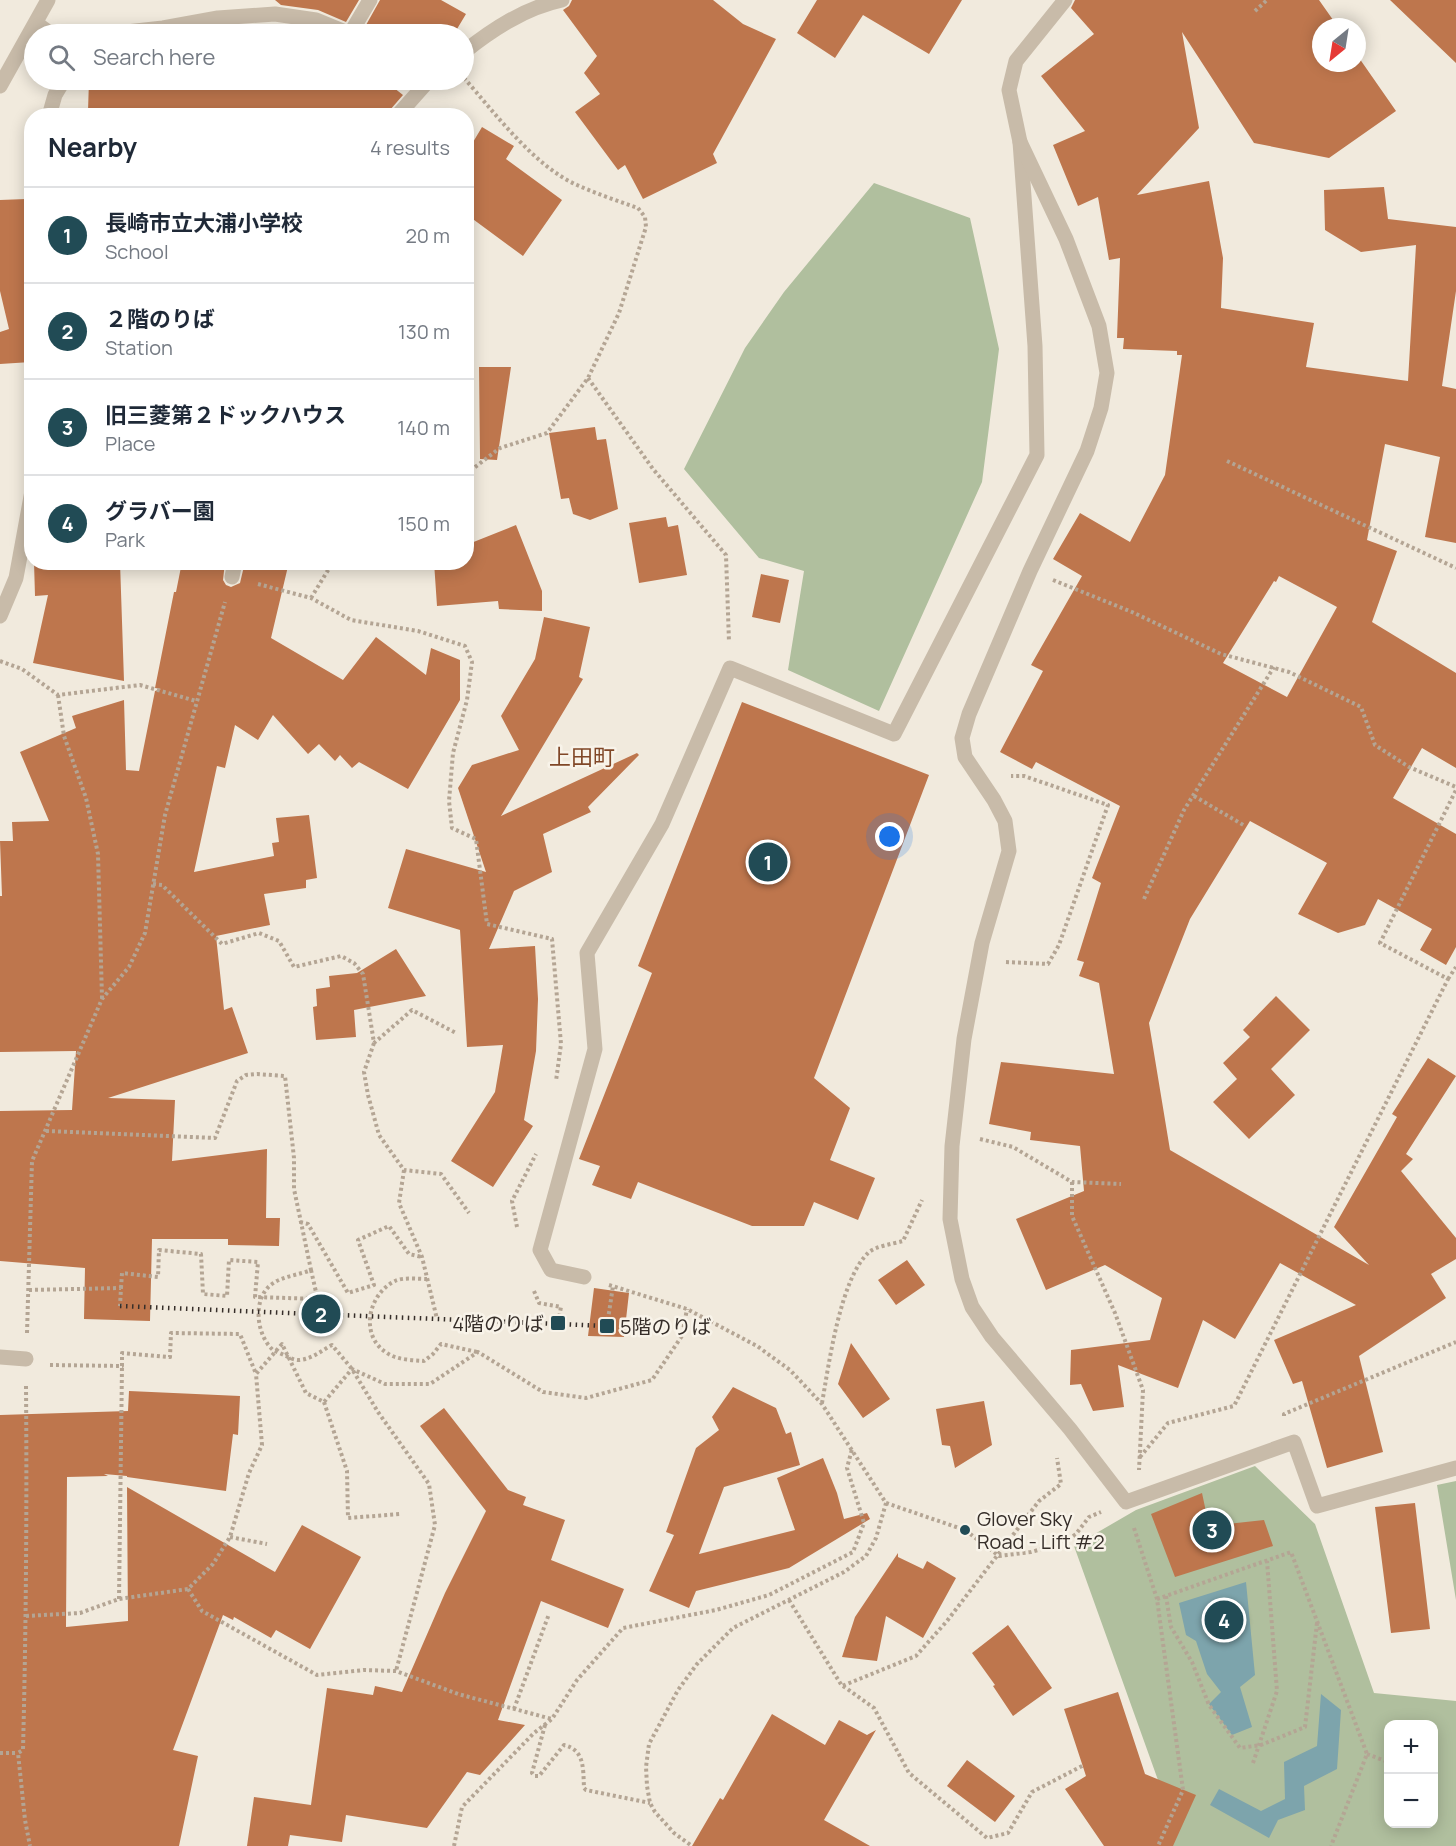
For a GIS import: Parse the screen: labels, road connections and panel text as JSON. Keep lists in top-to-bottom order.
{
  "districts": ["上田町"],
  "places": {
    "transit": ["4階のりば", "5階のりば"],
    "other": ["Glover Sky Road - Lift #2"]
  },
  "north": "bottom left",
  "page": {
    "search": "Search here",
    "heading": ["Nearby", "4 results"],
    "list": [
      {
        "mark": "1",
        "name": "長崎市立大浦小学校",
        "note": "School",
        "value": "20 m"
      },
      {
        "mark": "2",
        "name": "２階のりば",
        "note": "Station",
        "value": "130 m"
      },
      {
        "mark": "3",
        "name": "旧三菱第２ドックハウス",
        "note": "Place",
        "value": "140 m"
      },
      {
        "mark": "4",
        "name": "グラバー園",
        "note": "Park",
        "value": "150 m"
      }
    ],
    "pins": [
      "1",
      "2",
      "3",
      "4"
    ],
    "map_buttons": ["+", "−"]
  }
}
